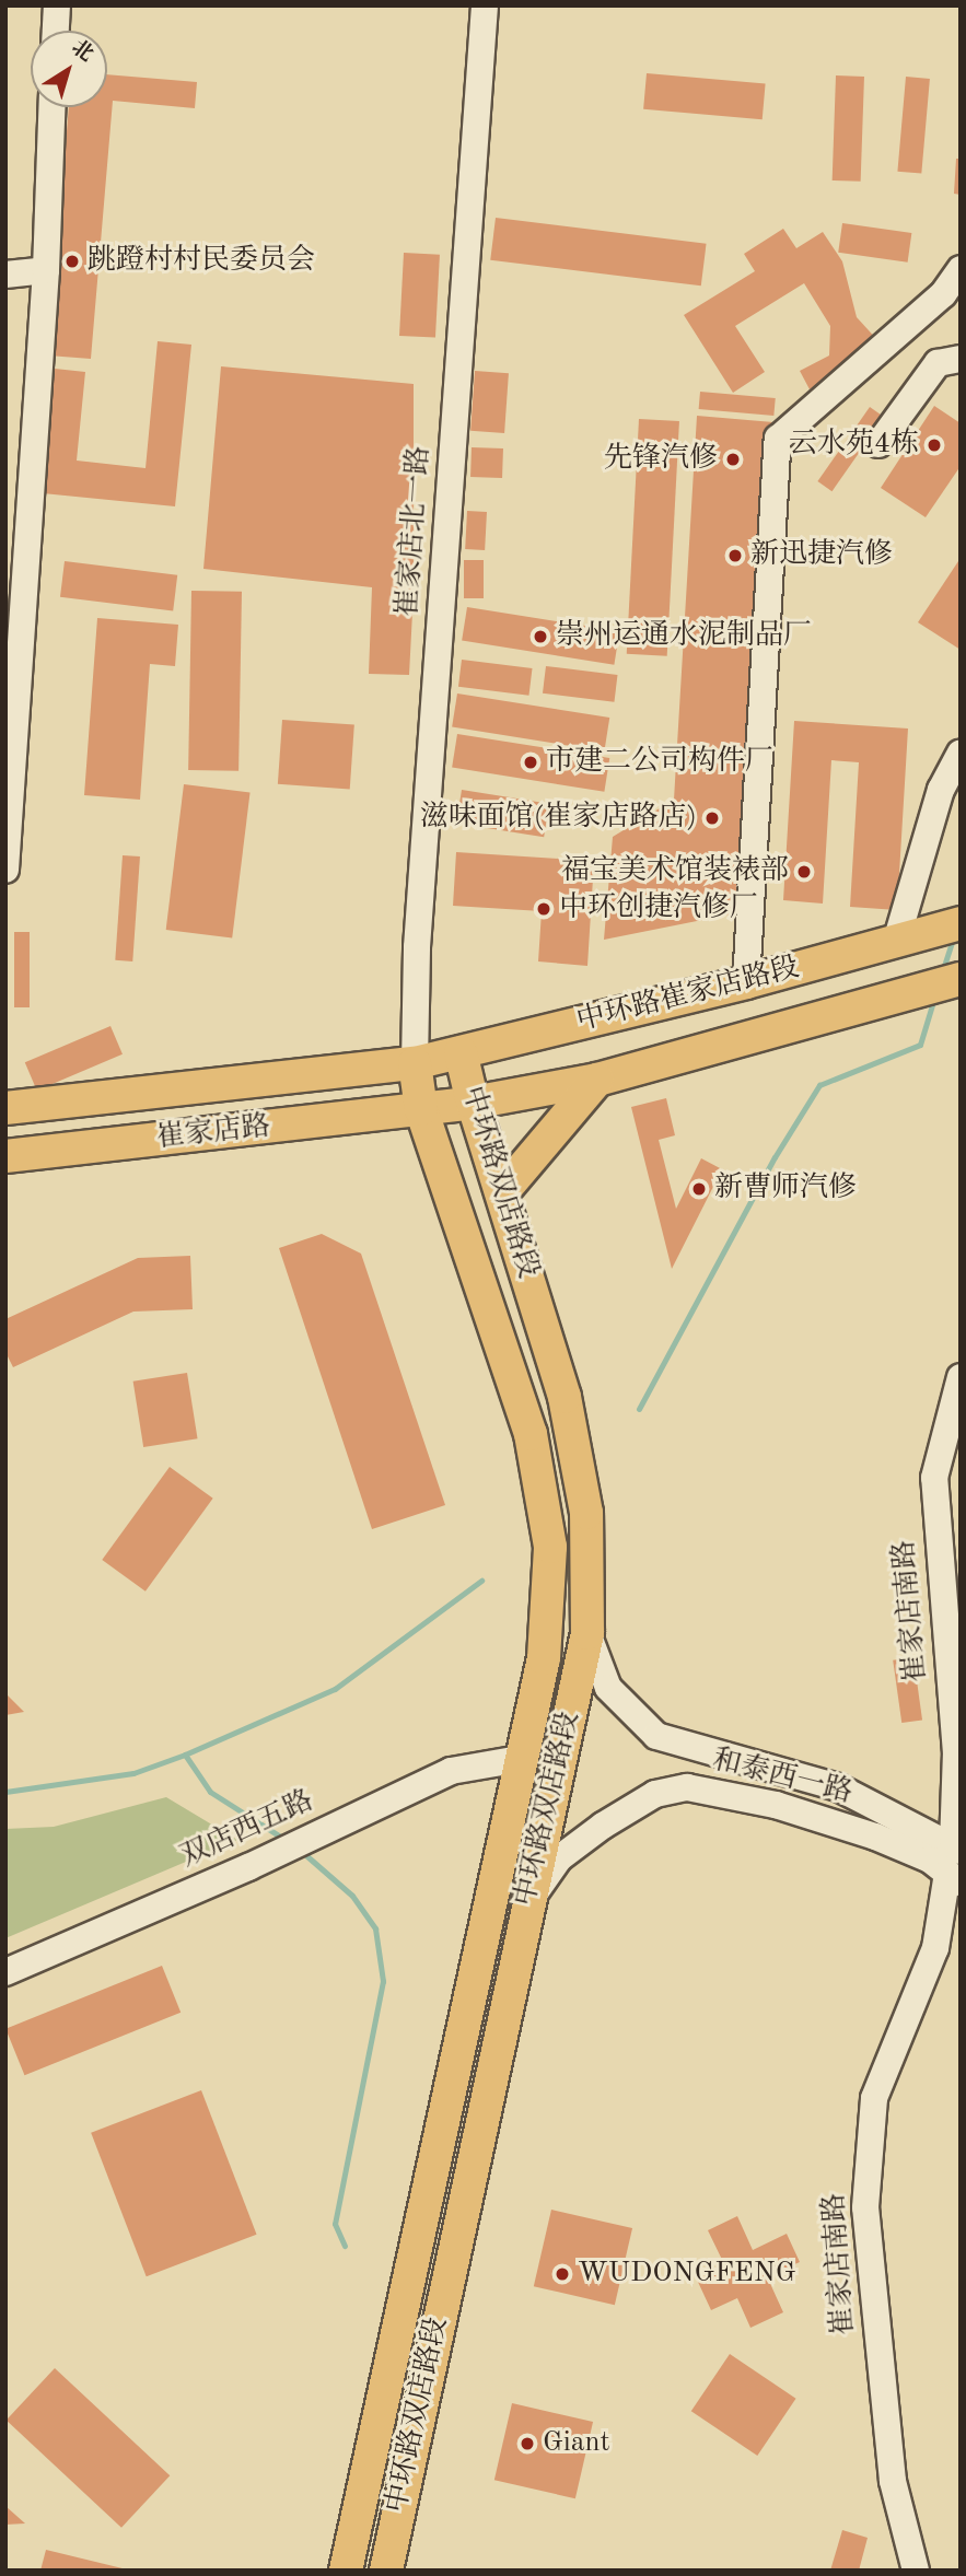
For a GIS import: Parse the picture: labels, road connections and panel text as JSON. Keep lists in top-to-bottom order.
{
  "streets": {
    "main road": ["中环路崔家店路段", "崔家店路", "中环路双店路段"],
    "street": [
      "崔家店北一路",
      "崔家店南路",
      "和泰西一路",
      "双店西五路"
    ]
  },
  "crossings": [
    ["崔家店北一路", "中环路崔家店路段"],
    ["崔家店北一路", "崔家店路"],
    ["崔家店北一路", "中环路双店路段"],
    ["中环路崔家店路段", "崔家店路"],
    ["中环路崔家店路段", "中环路双店路段"],
    ["崔家店路", "中环路双店路段"],
    ["中环路双店路段", "和泰西一路"],
    ["中环路双店路段", "双店西五路"],
    ["崔家店南路", "和泰西一路"]
  ],
  "places": [
    "跳蹬村村民委员会",
    "云水苑4栋",
    "先锋汽修",
    "新迅捷汽修",
    "崇州运通水泥制品厂",
    "市建二公司构件厂",
    "滋味面馆(崔家店路店)",
    "福宝美术馆装裱部",
    "中环创捷汽修厂",
    "新曹师汽修",
    "WUDONGFENG",
    "Giant"
  ],
  "north": "top right"
}
